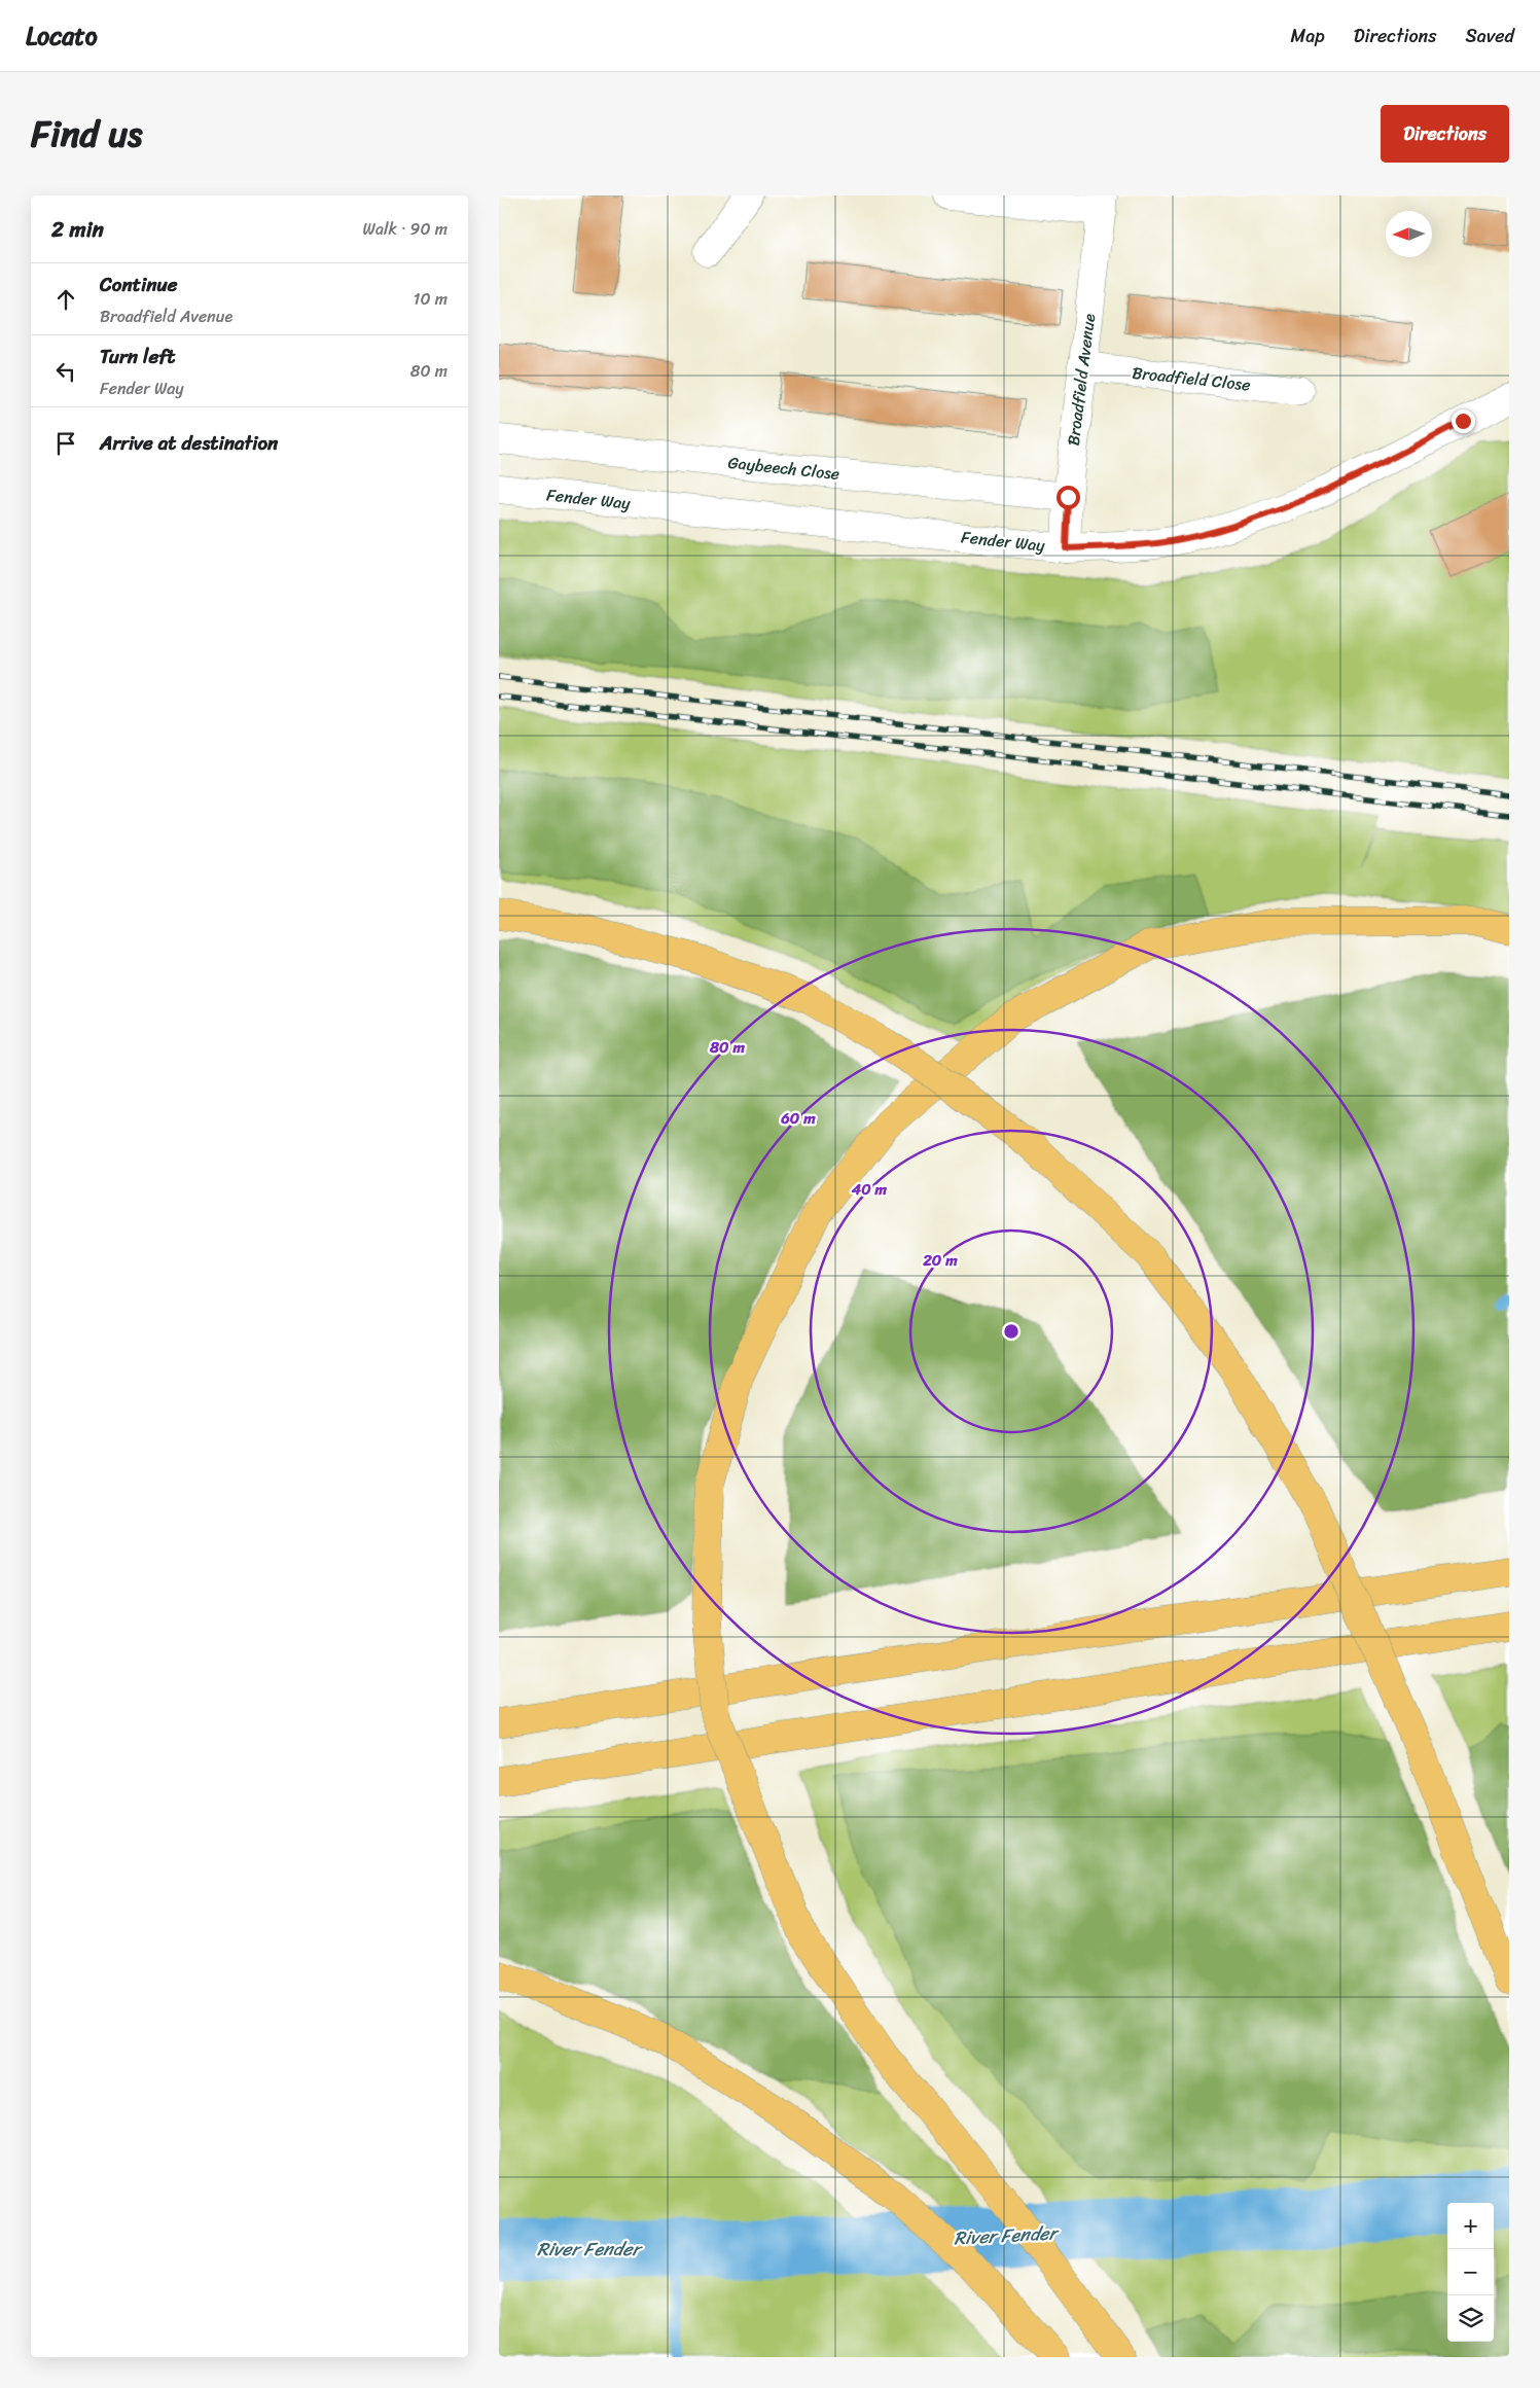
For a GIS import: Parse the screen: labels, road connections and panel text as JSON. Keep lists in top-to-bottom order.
{
  "streets": {
    "street": [
      "Broadfield Close",
      "Broadfield Avenue",
      "Gaybeech Close",
      "Fender Way"
    ]
  },
  "crossings": [
    ["Broadfield Close", "Broadfield Avenue"],
    ["Broadfield Avenue", "Gaybeech Close"],
    ["Broadfield Avenue", "Fender Way"]
  ],
  "water": ["River Fender"],
  "north": "left",
  "page": {
    "header": "Locato",
    "nav": ["Map", "Directions", "Saved"],
    "title": "Find us",
    "buttons": "Directions",
    "heading": ["2 min", "Walk · 90 m"],
    "list": [
      ["Continue", "Broadfield Avenue", "10 m"],
      ["Turn left", "Fender Way", "80 m"],
      "Arrive at destination"
    ],
    "map_buttons": ["+", "−"]
  },
  "rings": [
    "80 m",
    "60 m",
    "40 m",
    "20 m"
  ]
}
